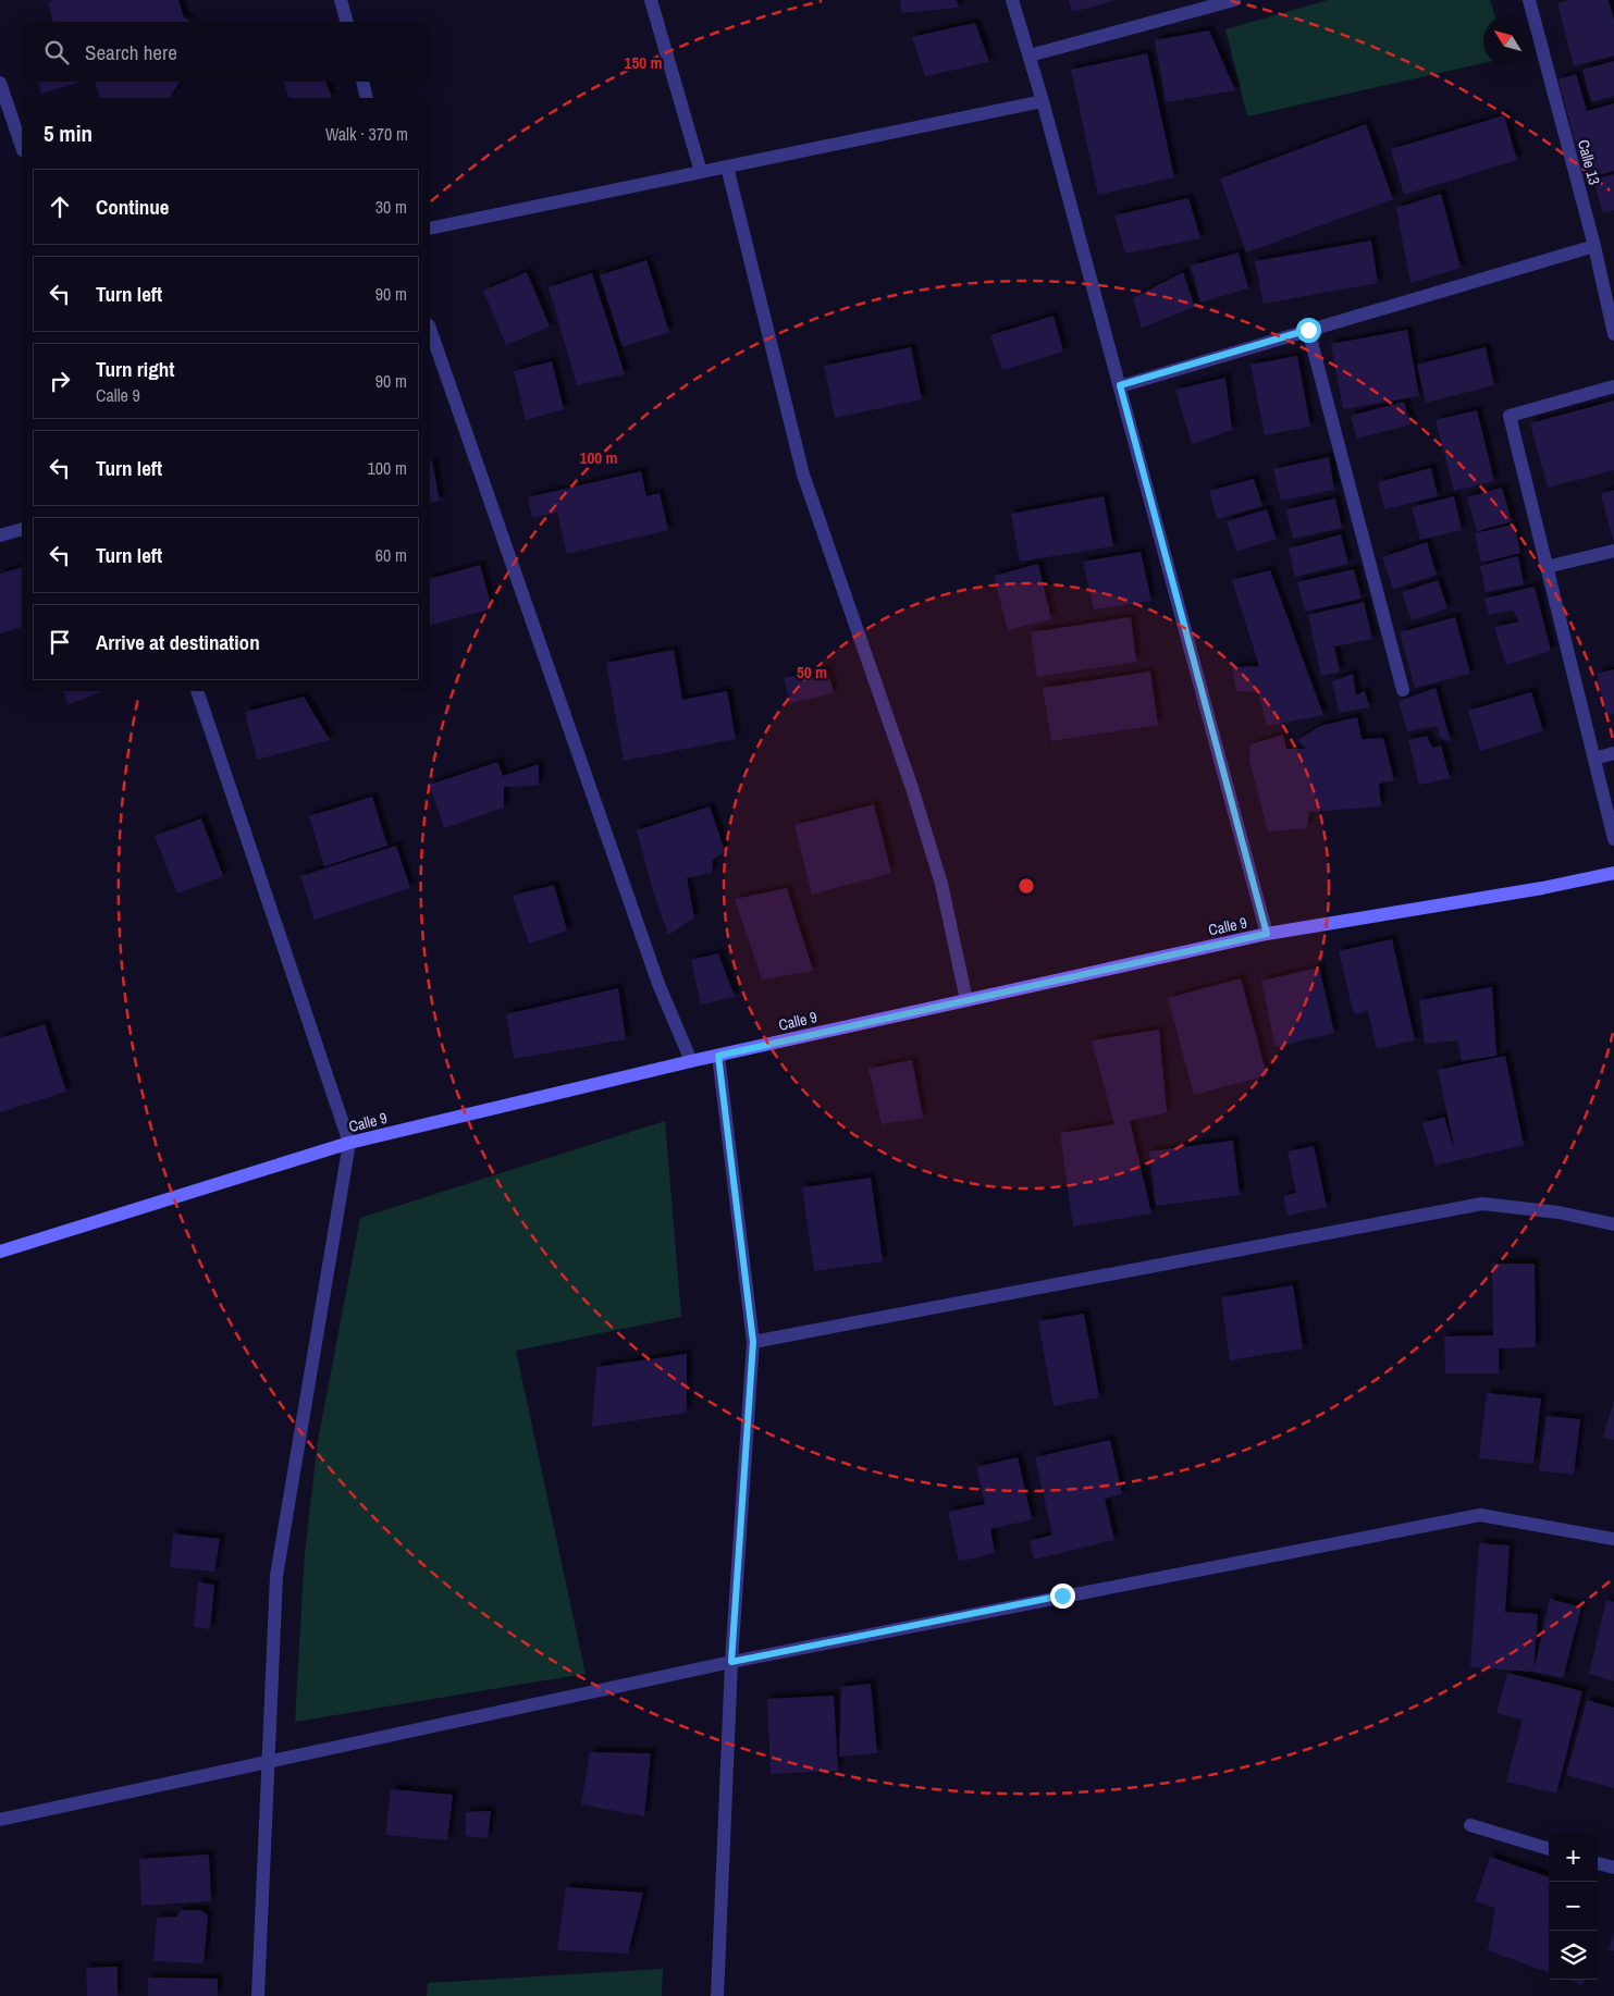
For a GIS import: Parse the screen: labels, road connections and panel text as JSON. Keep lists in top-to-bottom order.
{
  "streets": {
    "street": ["Calle 13", "Calle 9"]
  },
  "north": "top left",
  "page": {
    "search": "Search here",
    "heading": ["5 min", "Walk · 370 m"],
    "list": [
      ["Continue", "30 m"],
      ["Turn left", "90 m"],
      ["Turn right", "Calle 9", "90 m"],
      ["Turn left", "100 m"],
      ["Turn left", "60 m"],
      "Arrive at destination"
    ],
    "map_buttons": ["+", "−"]
  },
  "rings": ["150 m", "100 m", "50 m"]
}
